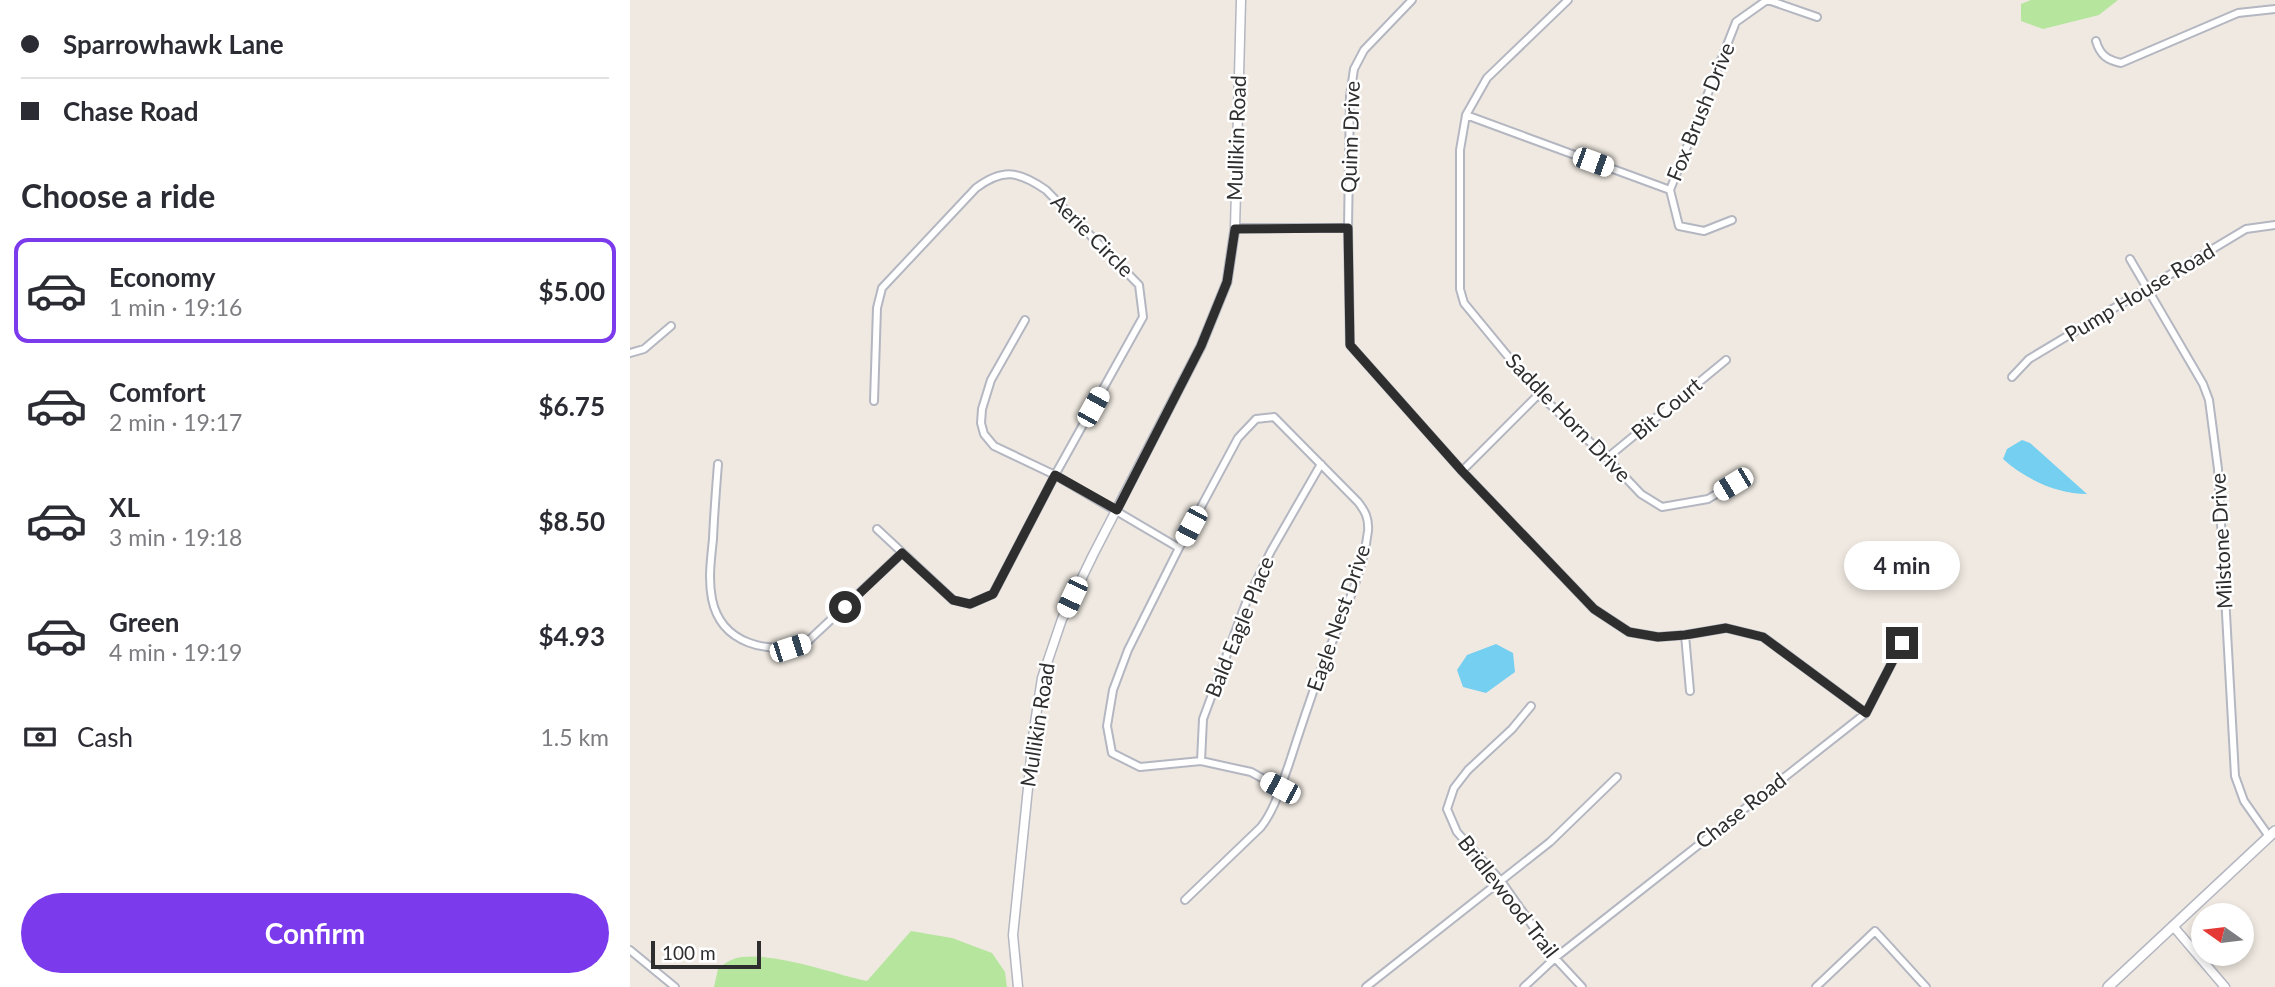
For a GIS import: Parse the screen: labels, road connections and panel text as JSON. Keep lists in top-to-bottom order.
{
  "streets": {
    "street": [
      "Fox Brush Drive",
      "Quinn Drive",
      "Mullikin Road",
      "Aerie Circle",
      "Pump House Road",
      "Bit Court",
      "Saddle Horn Drive",
      "Milstone Drive",
      "Eagle Nest Drive",
      "Bald Eagle Place",
      "Chase Road",
      "Bridlewood Trail"
    ]
  },
  "crossings": [
    ["Quinn Drive", "Chase Road"],
    ["Pump House Road", "Milstone Drive"],
    ["Bit Court", "Saddle Horn Drive"],
    ["Eagle Nest Drive", "Bald Eagle Place"],
    ["Chase Road", "Bridlewood Trail"]
  ],
  "scale_bar": "100 m",
  "north": "left",
  "page": {
    "banner": ["Sparrowhawk Lane", "Chase Road"],
    "heading": "Choose a ride",
    "list": [
      {
        "name": "Economy",
        "note": "1 min · 19:16",
        "value": "$5.00"
      },
      {
        "name": "Comfort",
        "note": "2 min · 19:17",
        "value": "$6.75"
      },
      {
        "name": "XL",
        "note": "3 min · 19:18",
        "value": "$8.50"
      },
      {
        "name": "Green",
        "note": "4 min · 19:19",
        "value": "$4.93"
      }
    ],
    "bubble": "4 min",
    "pay": ["Cash", "1.5 km"],
    "buttons": "Confirm",
    "scale": "100 m"
  }
}
